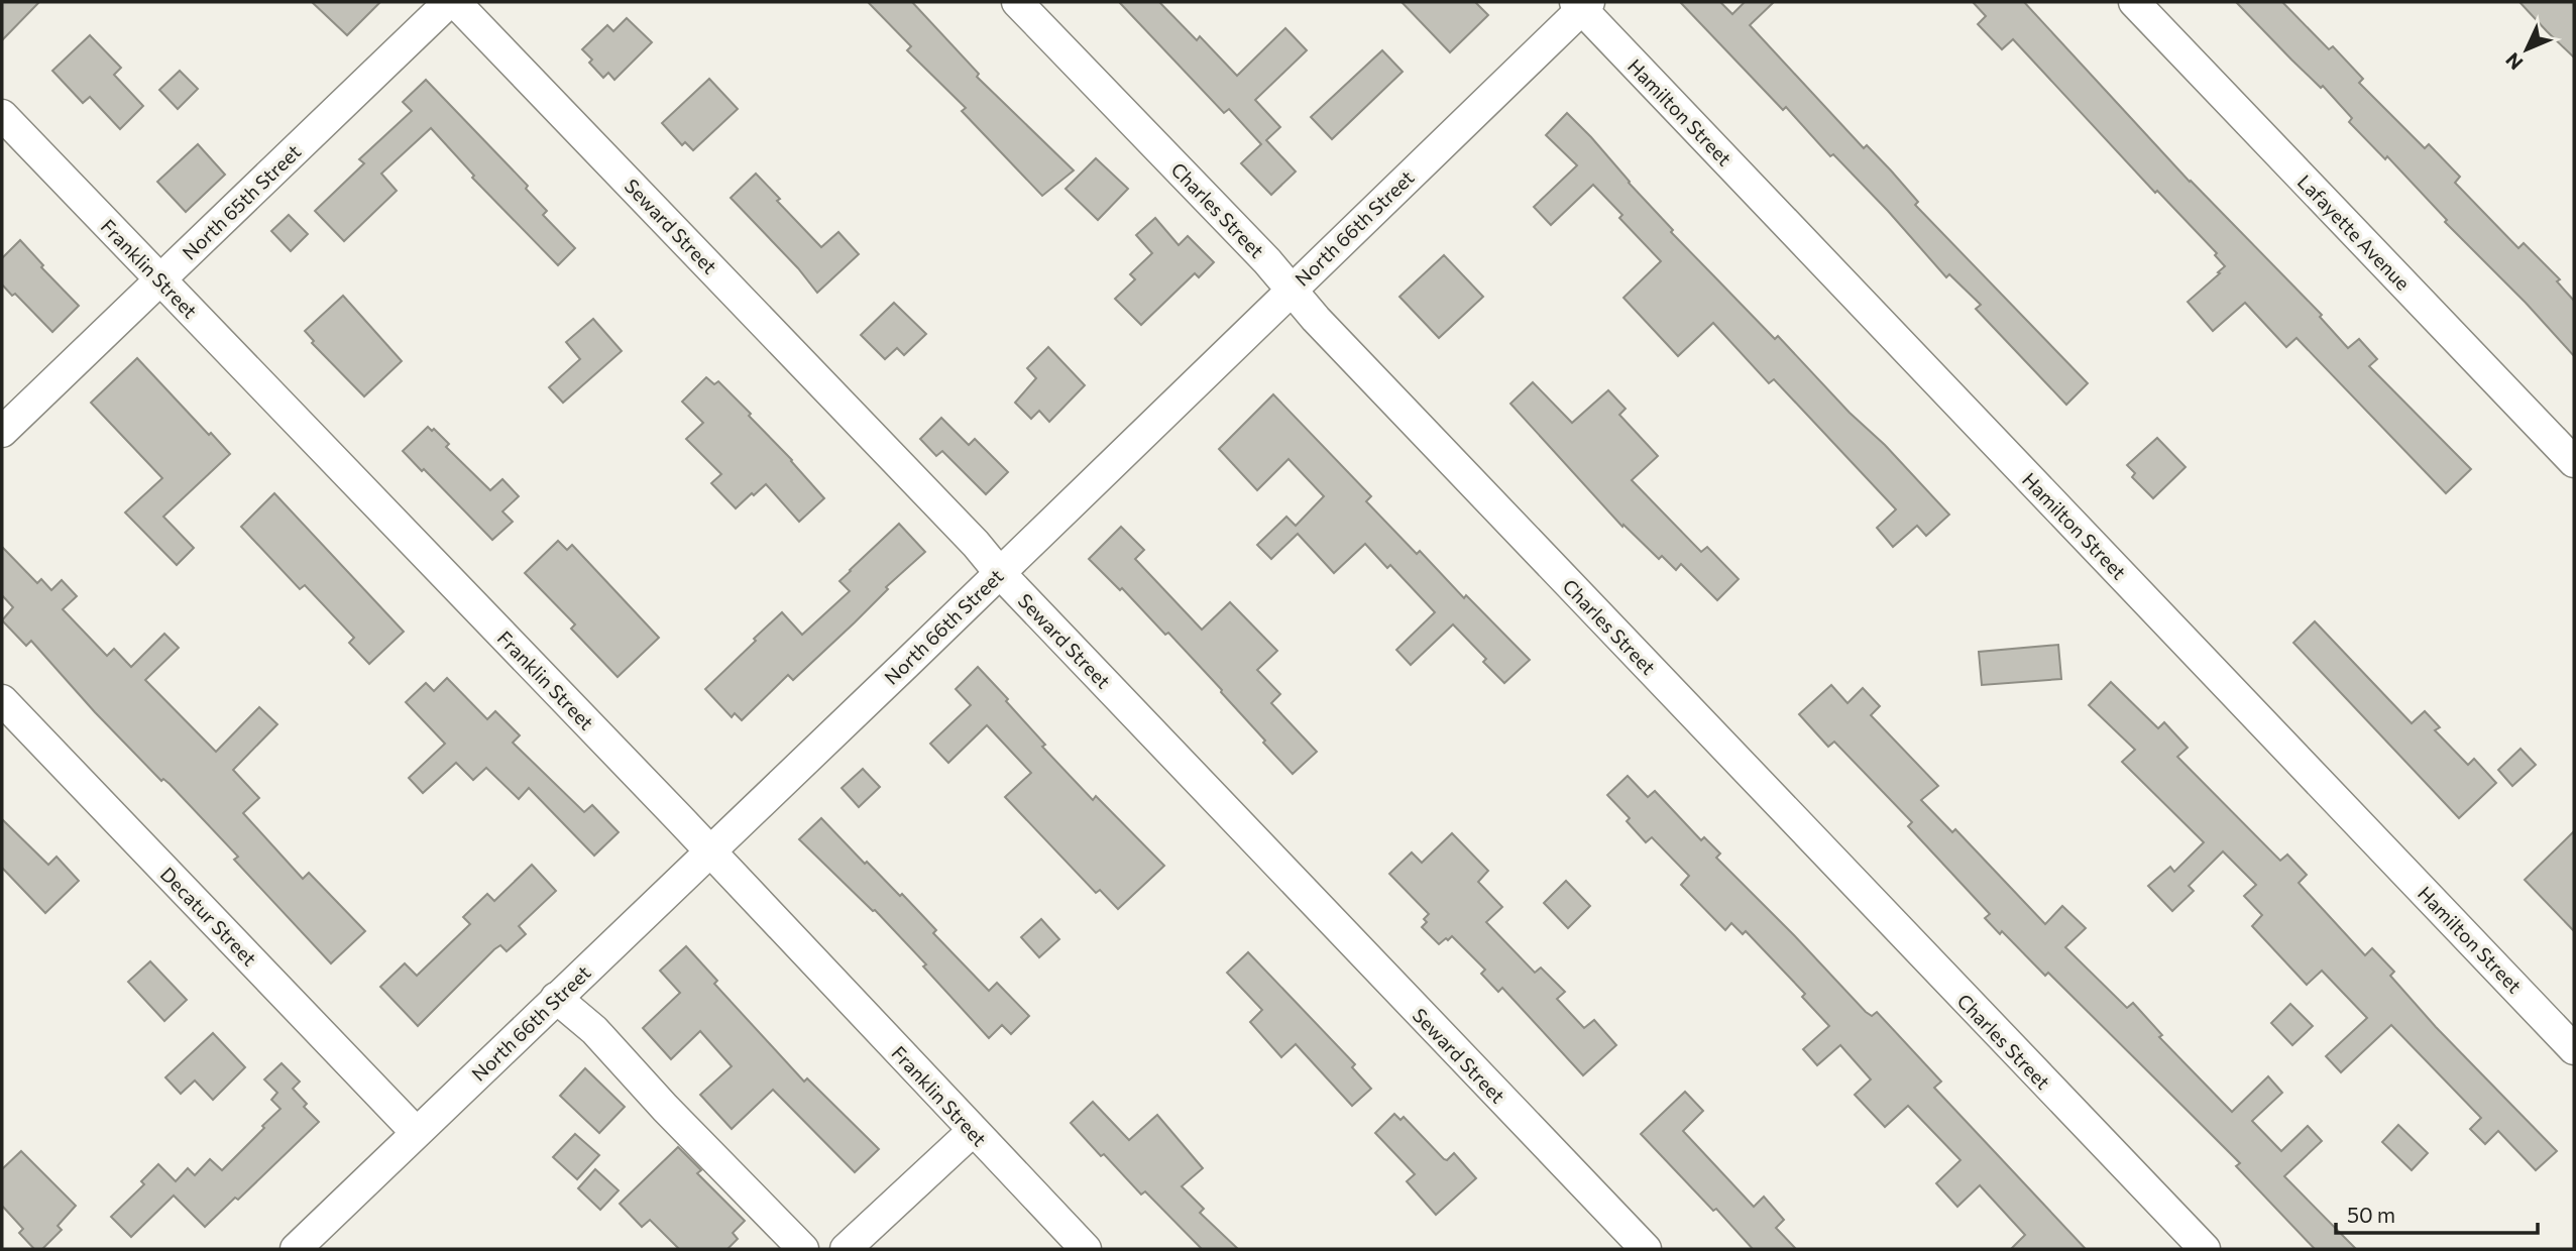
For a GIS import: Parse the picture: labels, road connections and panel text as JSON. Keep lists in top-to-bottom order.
{
  "streets": {
    "street": [
      "Hamilton Street",
      "North 65th Street",
      "Charles Street",
      "Seward Street",
      "North 66th Street",
      "Lafayette Avenue",
      "Franklin Street",
      "Decatur Street"
    ]
  },
  "crossings": [
    ["Hamilton Street", "North 66th Street"],
    ["North 65th Street", "Franklin Street"],
    ["Charles Street", "North 66th Street"],
    ["Seward Street", "North 66th Street"],
    ["North 66th Street", "Franklin Street"],
    ["North 66th Street", "Decatur Street"]
  ],
  "scale_bar": "50 m",
  "north": "bottom left"
}
